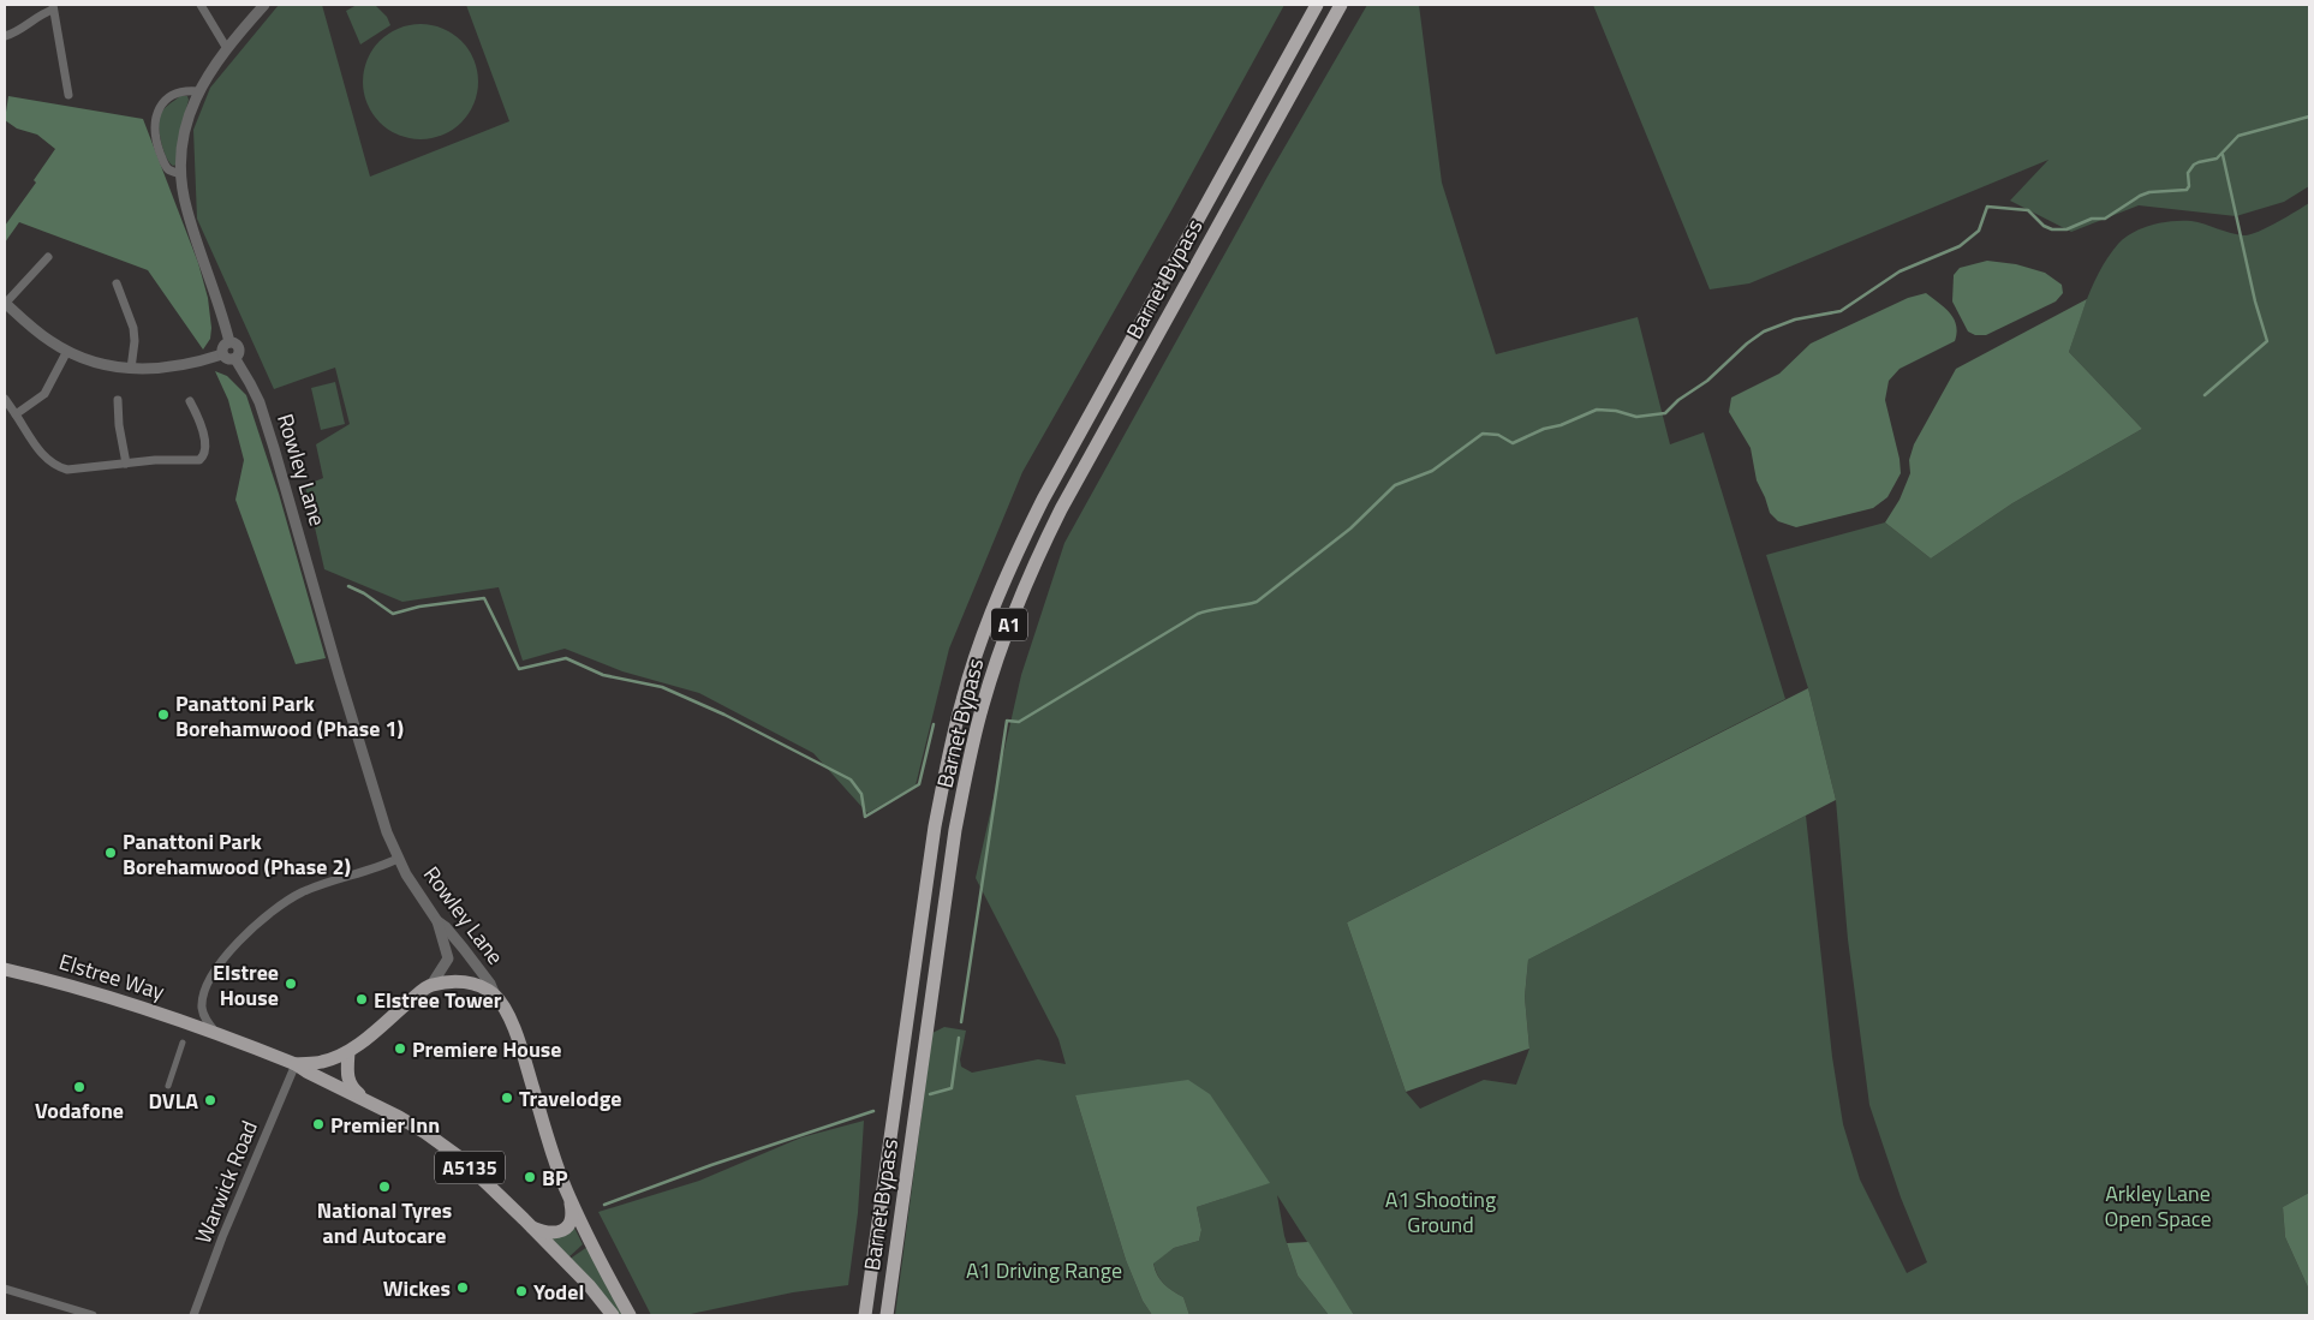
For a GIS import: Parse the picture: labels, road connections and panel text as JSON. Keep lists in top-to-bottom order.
{
  "streets": {
    "highway": ["Barnet Bypass", "A1"],
    "main road": ["Rowley Lane", "Elstree Way", "A5135"],
    "street": ["Warwick Road"]
  },
  "crossings": [
    ["Elstree Way", "A5135"],
    ["A5135", "Warwick Road"]
  ],
  "parks": ["Arkley Lane Open Space", "A1 Shooting Ground", "A1 Driving Range"],
  "places": [
    "Panattoni Park Borehamwood (Phase 1)",
    "Panattoni Park Borehamwood (Phase 2)",
    "Elstree House",
    "Elstree Tower",
    "Premiere House",
    "Vodafone",
    "Travelodge",
    "DVLA",
    "Premier Inn",
    "BP",
    "National Tyres and Autocare",
    "Wickes",
    "Yodel"
  ]
}
